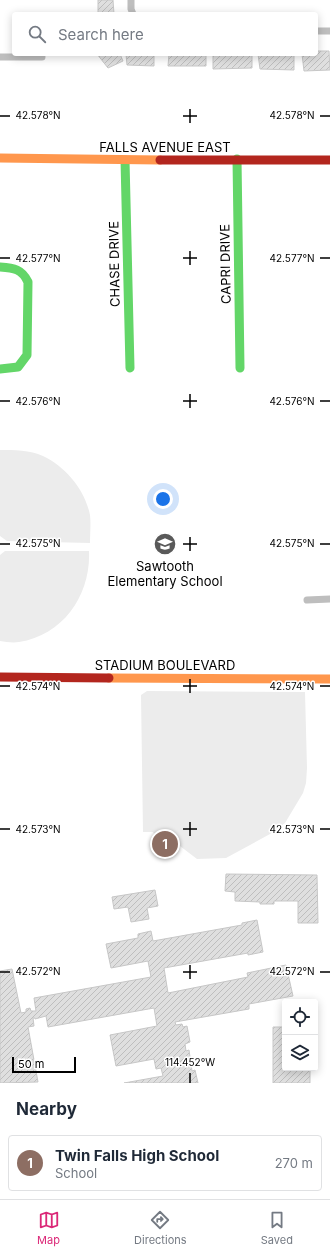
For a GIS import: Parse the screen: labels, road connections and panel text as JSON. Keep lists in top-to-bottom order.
{
  "streets": {
    "street": [
      "FALLS AVENUE EAST",
      "CHASE DRIVE",
      "CAPRI DRIVE",
      "STADIUM BOULEVARD"
    ]
  },
  "crossings": [
    ["FALLS AVENUE EAST", "CHASE DRIVE"],
    ["FALLS AVENUE EAST", "CAPRI DRIVE"]
  ],
  "places": {
    "school or university": ["Sawtooth Elementary School"]
  },
  "scale_bar": "50 m",
  "page": {
    "search": "Search here",
    "pins": "1",
    "scale": "50 m",
    "heading": "Nearby",
    "list": [
      {
        "mark": "1",
        "name": "Twin Falls High School",
        "note": "School",
        "value": "270 m"
      }
    ],
    "nav": ["Map", "Directions", "Saved"]
  },
  "coordinates": [
    "42.578°N",
    "42.577°N",
    "42.576°N",
    "42.575°N",
    "42.574°N",
    "42.573°N",
    "42.572°N",
    "114.452°W"
  ]
}
